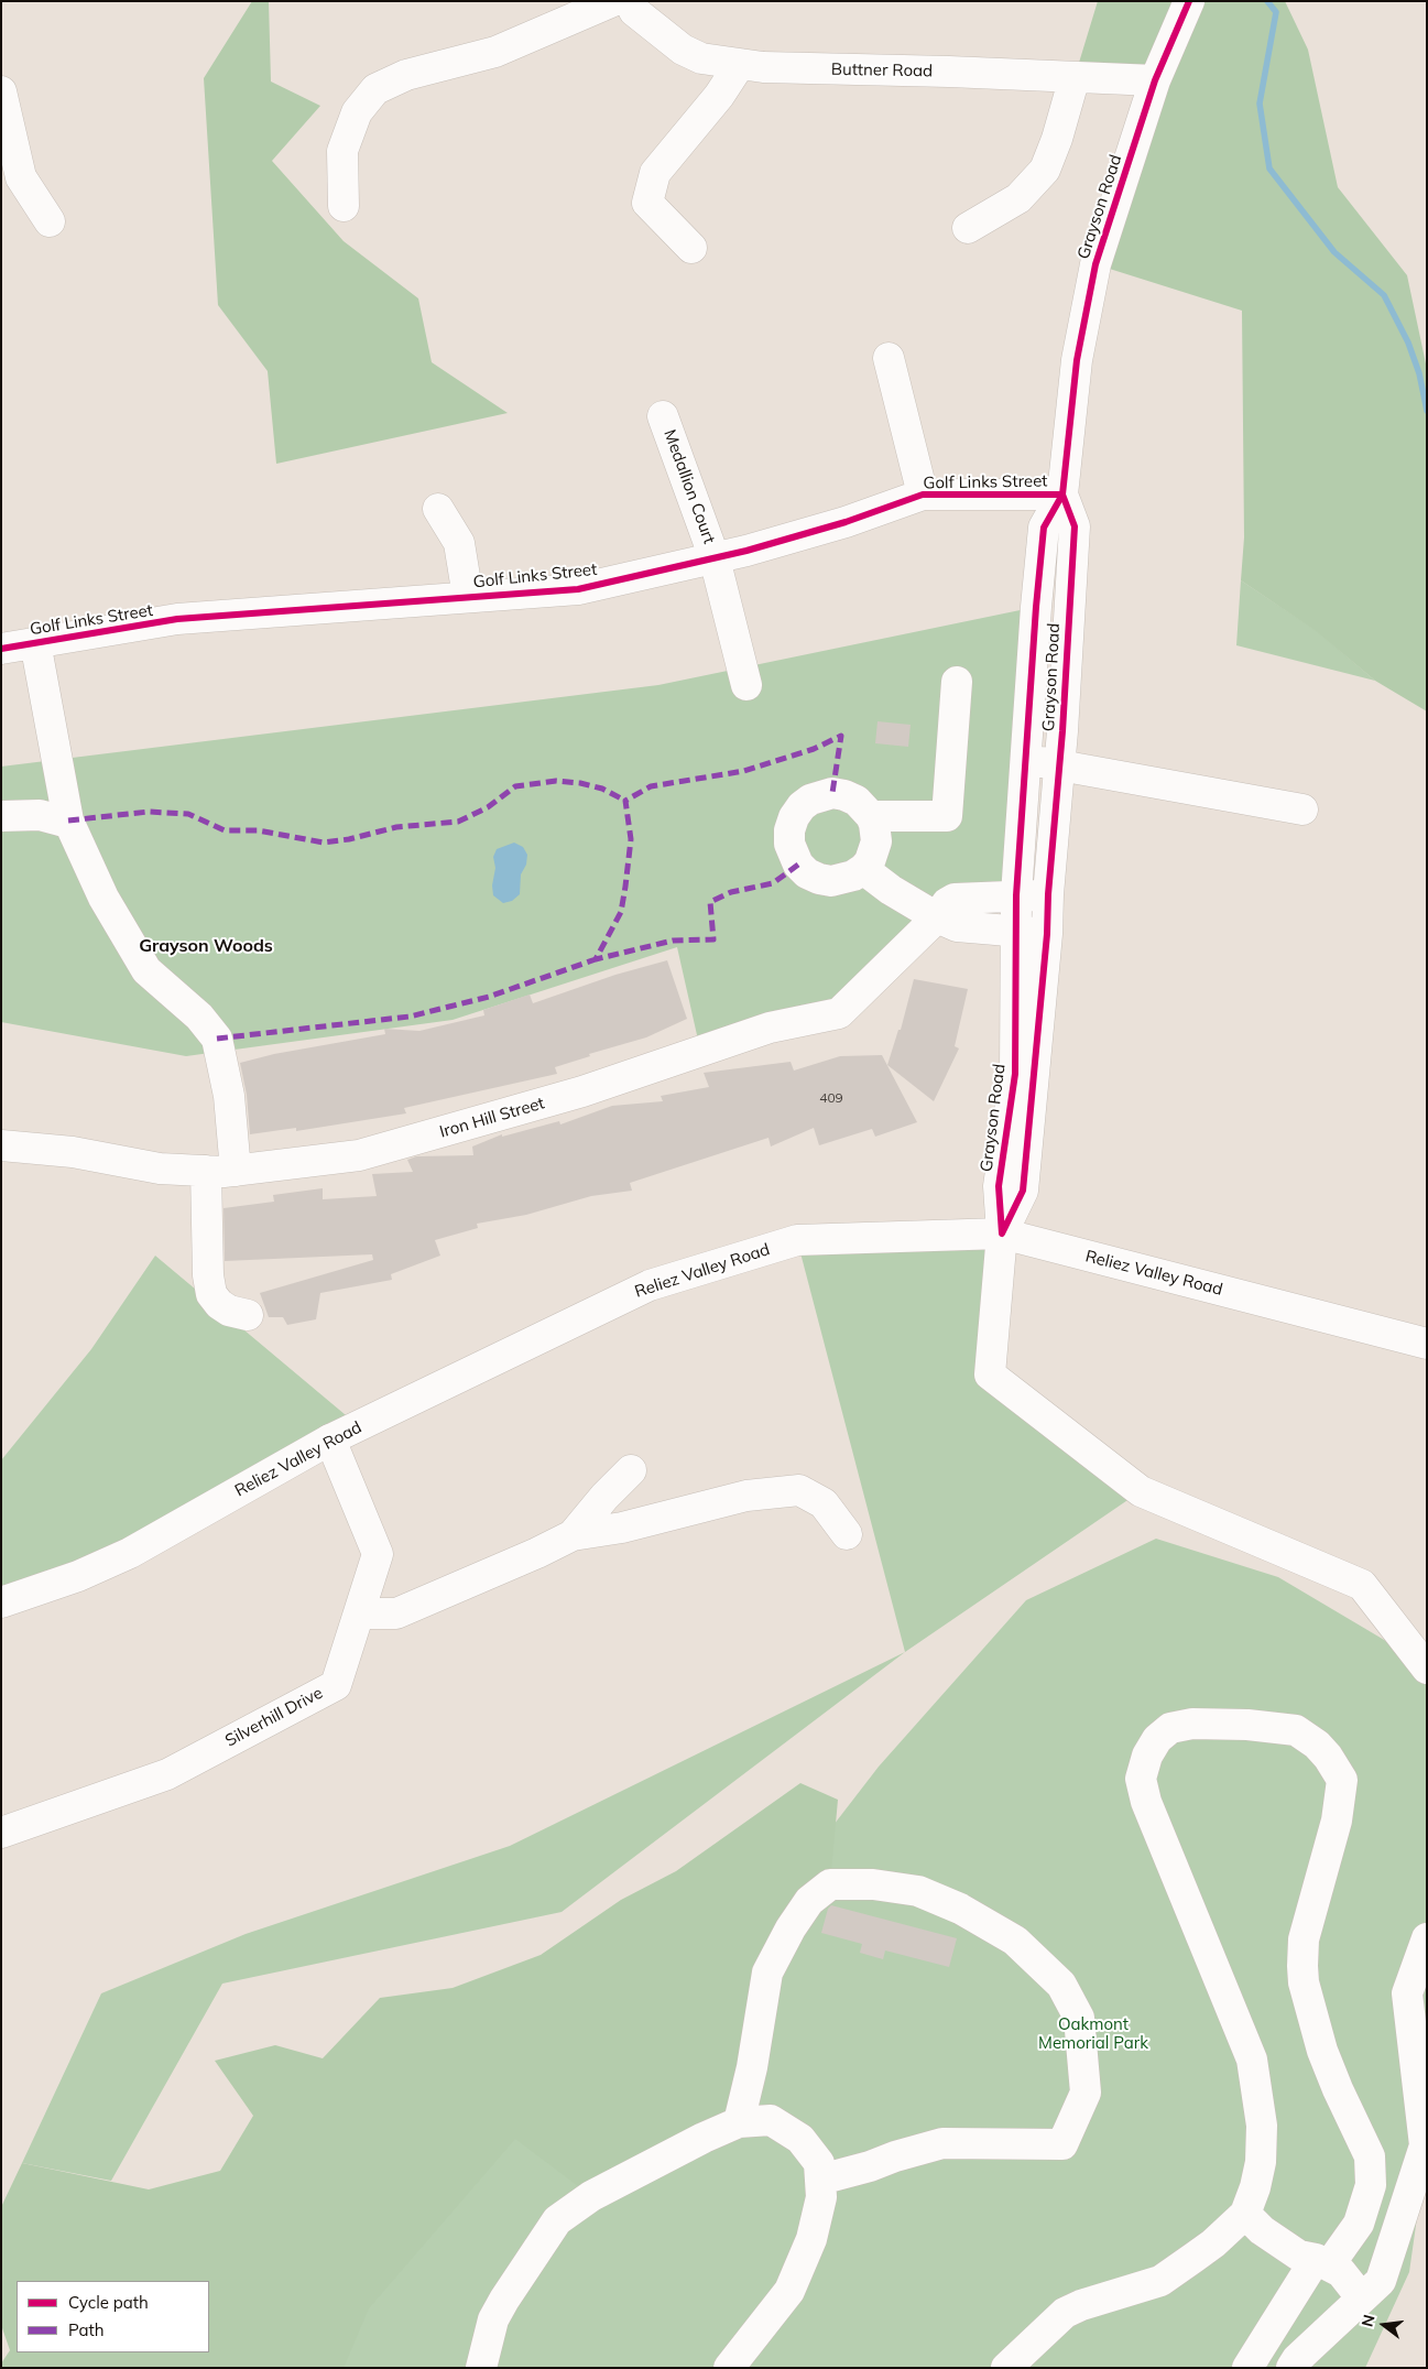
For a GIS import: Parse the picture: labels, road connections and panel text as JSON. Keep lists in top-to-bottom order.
{
  "streets": {
    "street": [
      "Buttner Road",
      "Grayson Road",
      "Golf Links Street",
      "Medallion Court",
      "Iron Hill Street",
      "Reliez Valley Road",
      "Silverhill Drive"
    ]
  },
  "crossings": [
    ["Buttner Road", "Grayson Road"],
    ["Grayson Road", "Golf Links Street"],
    ["Grayson Road", "Iron Hill Street"],
    ["Grayson Road", "Reliez Valley Road"],
    ["Golf Links Street", "Medallion Court"],
    ["Reliez Valley Road", "Silverhill Drive"]
  ],
  "districts": ["Grayson Woods"],
  "parks": ["Oakmont Memorial Park"],
  "house_numbers": ["409"],
  "legend": ["Cycle path", "Path"],
  "north": "left"
}
